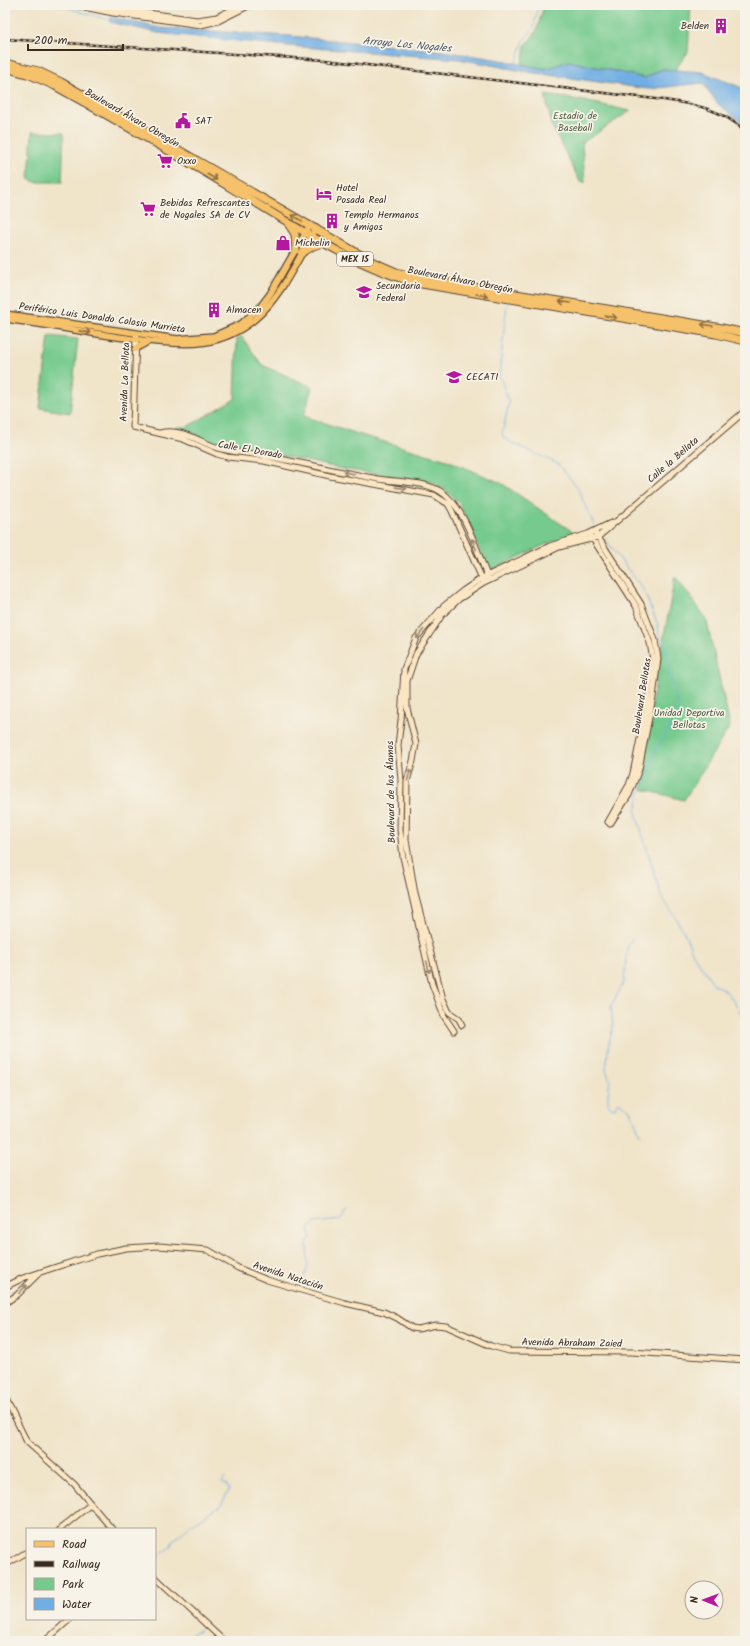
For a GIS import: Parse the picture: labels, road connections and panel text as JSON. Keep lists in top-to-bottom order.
{
  "streets": {
    "highway": ["Boulevard Álvaro Obregón", "MEX 15"],
    "main road": ["Periférico Luis Donaldo Colosio Murrieta"],
    "street": [
      "Avenida La Bellota",
      "Calle El Dorado",
      "Calle la Bellota",
      "Boulevard Bellotas",
      "Boulevard de los Álamos",
      "Avenida Natación",
      "Avenida Abraham Zaied"
    ]
  },
  "crossings": [
    ["Boulevard Álvaro Obregón", "Periférico Luis Donaldo Colosio Murrieta"],
    ["Periférico Luis Donaldo Colosio Murrieta", "Avenida La Bellota"],
    ["Avenida La Bellota", "Calle El Dorado"],
    ["Calle El Dorado", "Boulevard de los Álamos"],
    ["Calle la Bellota", "Boulevard Bellotas"],
    ["Calle la Bellota", "Boulevard de los Álamos"],
    ["Boulevard Bellotas", "Boulevard de los Álamos"],
    ["Avenida Natación", "Avenida Abraham Zaied"]
  ],
  "water": ["Arroyo Los Nogales"],
  "parks": ["Estadio de Baseball", "Unidad Deportiva Bellotas"],
  "places": {
    "building": ["Belden", "Templo Hermanos y Amigos", "Almacen"],
    "public building": ["SAT"],
    "supermarket": ["Oxxo", "Bebidas Refrescantes de Nogales SA de CV"],
    "hotel": ["Hotel Posada Real"],
    "shop": ["Michelin"],
    "school or university": ["Secundaria Federal", "CECATI"]
  },
  "legend": [
    "Road",
    "Railway",
    "Park",
    "Water"
  ],
  "scale_bar": "200 m",
  "north": "left"
}
